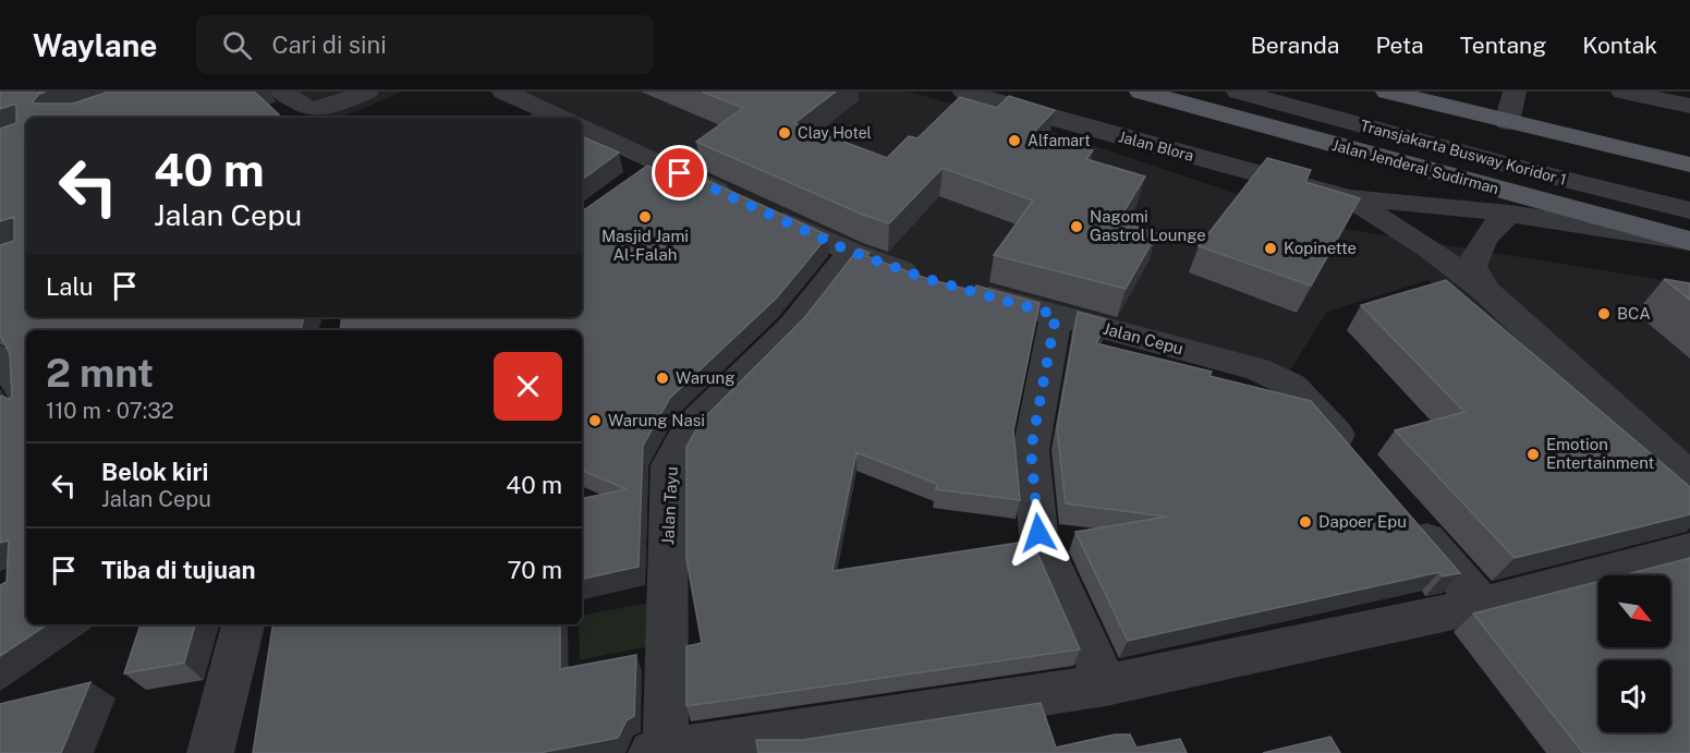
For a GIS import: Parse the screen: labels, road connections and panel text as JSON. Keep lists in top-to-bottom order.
{
  "streets": {
    "main road": ["Jalan Jenderal Sudirman"],
    "street": [
      "Jalan Blora",
      "Transjakarta Busway Koridor 1",
      "Jalan Cepu",
      "Jalan Tayu"
    ]
  },
  "crossings": [
    ["Jalan Blora", "Jalan Jenderal Sudirman"]
  ],
  "places": [
    "Clay Hotel",
    "Alfamart",
    "Masjid Jami Al-Falah",
    "Nagomi Gastrol Lounge",
    "Kopinette",
    "BCA",
    "Warung",
    "Warung Nasi",
    "Emotion Entertainment",
    "Dapoer Epu"
  ],
  "north": "bottom right",
  "page": {
    "header": "Waylane",
    "search": "Cari di sini",
    "nav": [
      "Beranda",
      "Peta",
      "Tentang",
      "Kontak"
    ],
    "turn": ["40 m", "Jalan Cepu"],
    "then": "Lalu",
    "heading": ["2 mnt", "110 m · 07:32"],
    "list": [
      {
        "name": "Belok kiri",
        "note": "Jalan Cepu",
        "value": "40 m"
      },
      {
        "name": "Tiba di tujuan",
        "value": "70 m"
      }
    ]
  }
}
